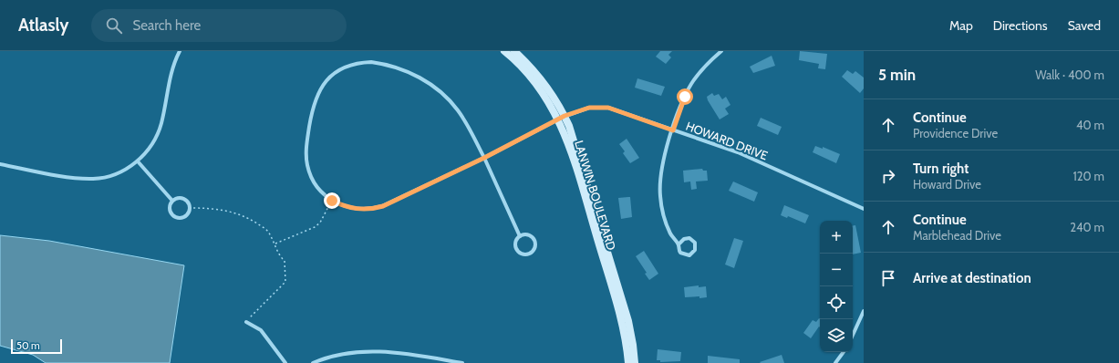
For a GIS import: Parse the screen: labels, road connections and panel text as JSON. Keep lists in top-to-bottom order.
{
  "streets": {
    "street": ["HOWARD DRIVE", "LANWIN BOULEVARD"]
  },
  "crossings": [
    ["HOWARD DRIVE", "LANWIN BOULEVARD"]
  ],
  "scale_bar": "50 m",
  "page": {
    "header": "Atlasly",
    "search": "Search here",
    "nav": ["Map", "Directions", "Saved"],
    "heading": ["5 min", "Walk · 400 m"],
    "list": [
      ["Continue", "Providence Drive", "40 m"],
      ["Turn right", "Howard Drive", "120 m"],
      ["Continue", "Marblehead Drive", "240 m"],
      "Arrive at destination"
    ],
    "map_buttons": ["+", "−"],
    "scale": "50 m"
  }
}
